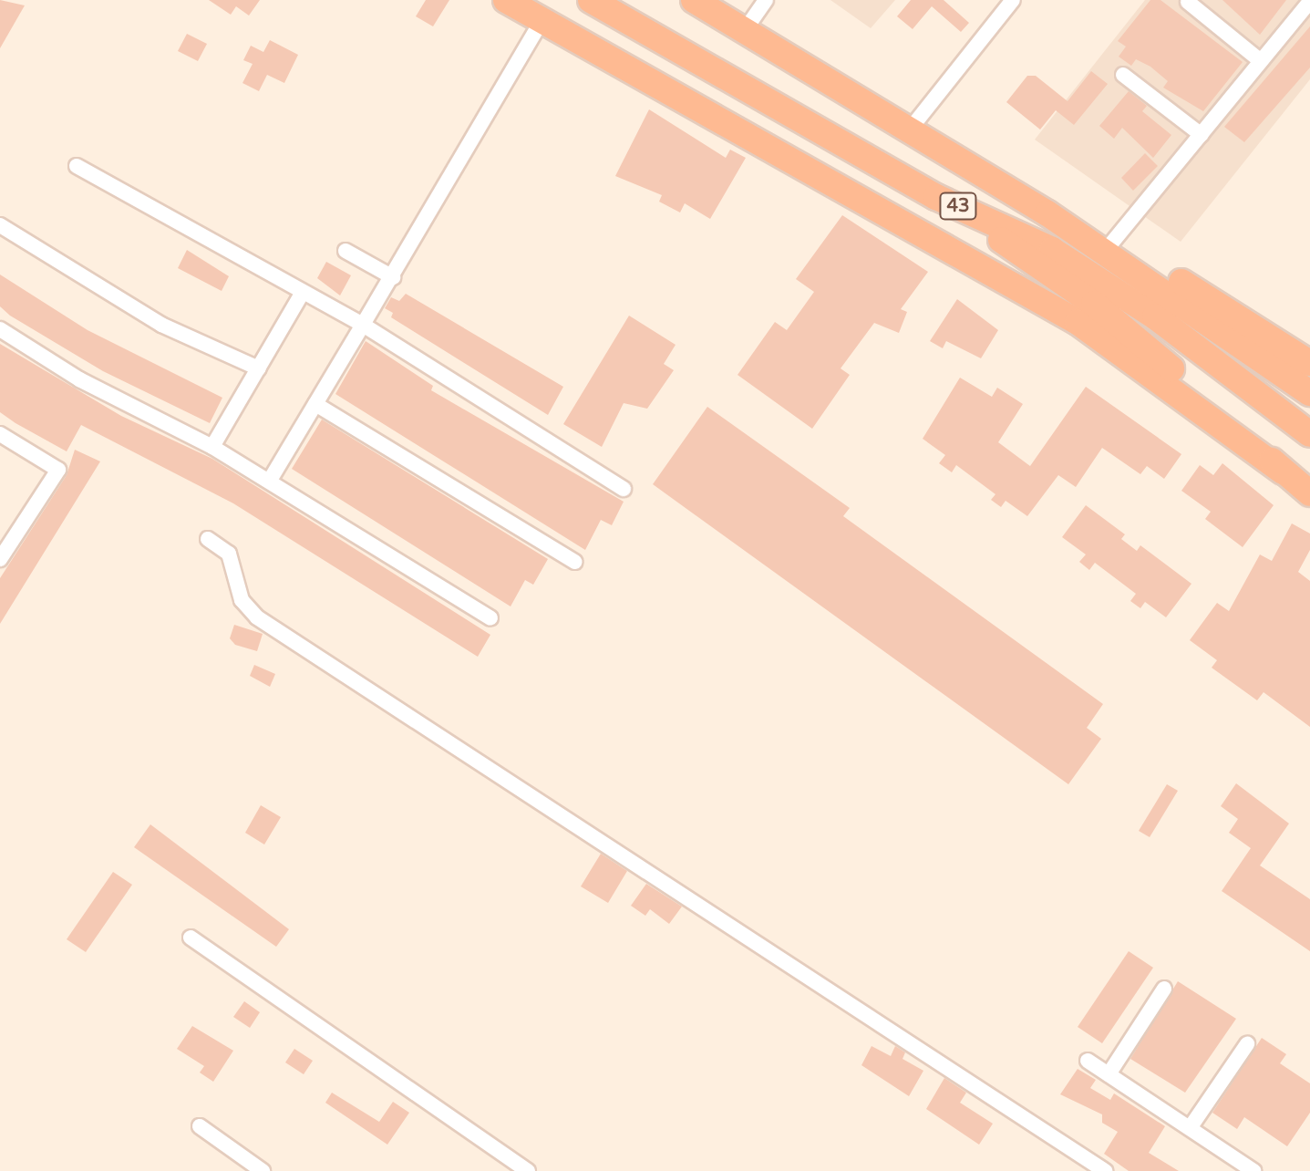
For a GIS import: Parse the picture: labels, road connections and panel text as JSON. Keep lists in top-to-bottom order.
{
  "streets": {
    "highway": ["43"]
  }
}
